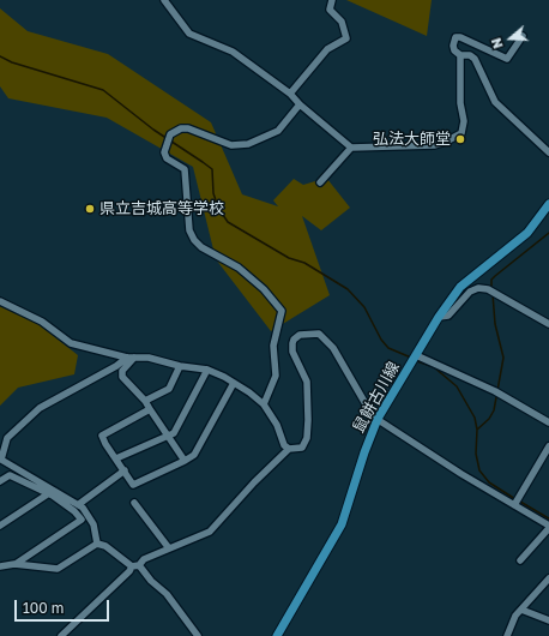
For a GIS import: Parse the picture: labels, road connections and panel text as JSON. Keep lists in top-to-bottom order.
{
  "streets": {
    "main road": ["鼠餅古川線"]
  },
  "places": ["弘法大師堂", "県立吉城高等学校"],
  "scale_bar": "100 m",
  "north": "left"
}
